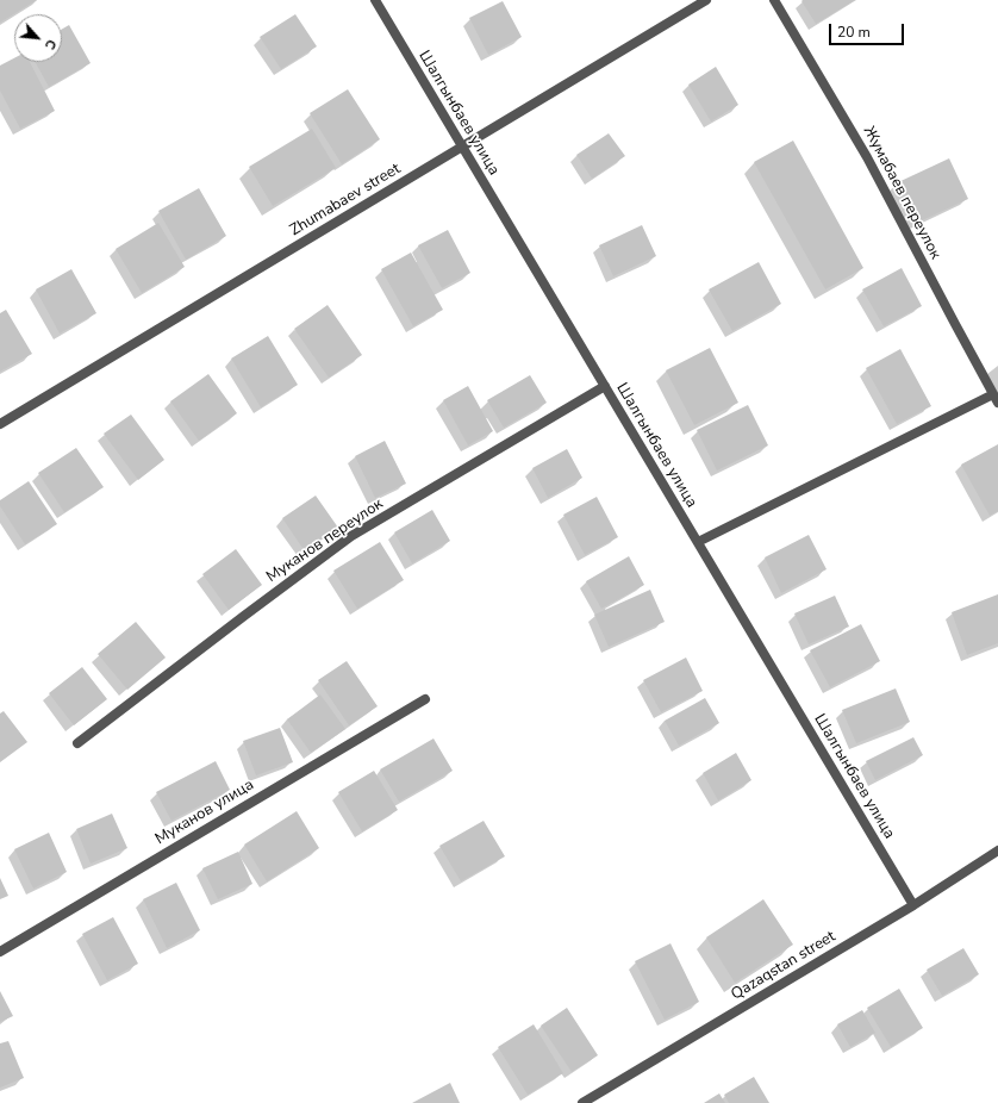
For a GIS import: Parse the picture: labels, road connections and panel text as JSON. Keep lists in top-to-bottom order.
{
  "streets": {
    "street": [
      "Шалгынбаев улица",
      "Жумабаев переулок",
      "Zhumabaev street",
      "Муканов переулок",
      "Муканов улица",
      "Qazaqstan street"
    ]
  },
  "crossings": [
    ["Шалгынбаев улица", "Zhumabaev street"],
    ["Шалгынбаев улица", "Муканов переулок"],
    ["Шалгынбаев улица", "Qazaqstan street"]
  ],
  "scale_bar": "20 m",
  "north": "bottom right"
}
